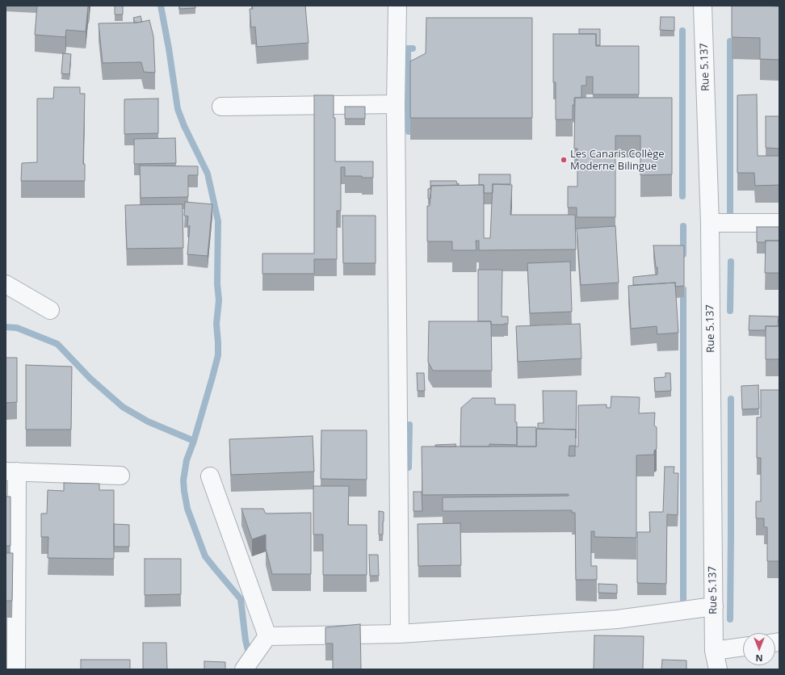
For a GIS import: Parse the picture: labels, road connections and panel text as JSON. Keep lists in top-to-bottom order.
{
  "streets": {
    "street": ["Rue 5.137"]
  },
  "places": ["Les Canaris Collège Moderne Bilingue"],
  "north": "bottom"
}
